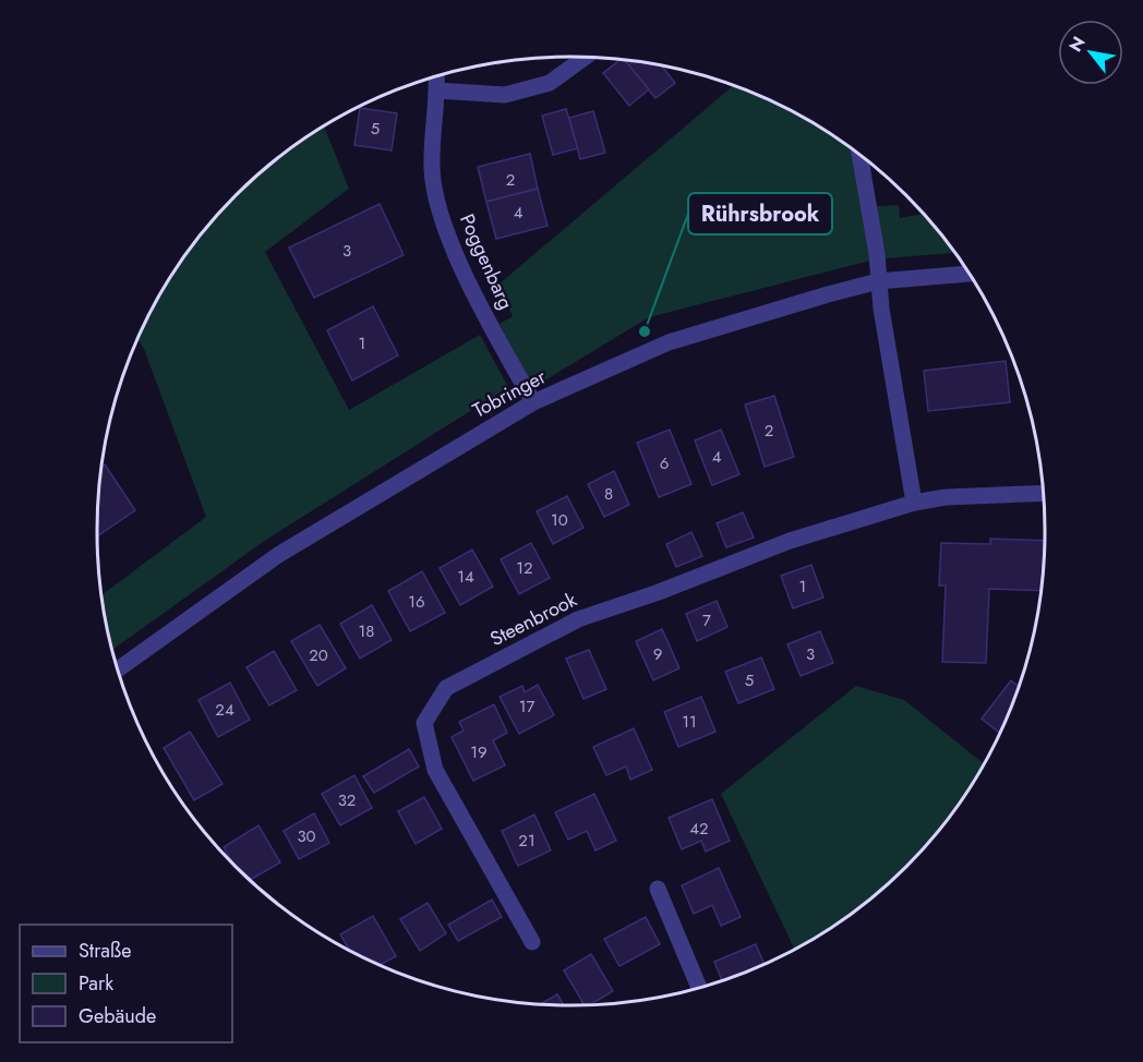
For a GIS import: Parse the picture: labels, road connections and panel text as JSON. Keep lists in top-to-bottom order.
{
  "streets": {
    "street": ["Poggenbarg", "Tobringer", "Steenbrook"]
  },
  "crossings": [
    ["Poggenbarg", "Tobringer"]
  ],
  "places": ["Rührsbrook"],
  "house_numbers": [
    "5",
    "2",
    "4",
    "3",
    "1",
    "2",
    "4",
    "6",
    "8",
    "10",
    "12",
    "14",
    "1",
    "16",
    "7",
    "18",
    "9",
    "3",
    "20",
    "5",
    "17",
    "24",
    "11",
    "19",
    "32",
    "42",
    "30",
    "21"
  ],
  "legend": ["Straße", "Park", "Gebäude"],
  "north": "top left"
}
